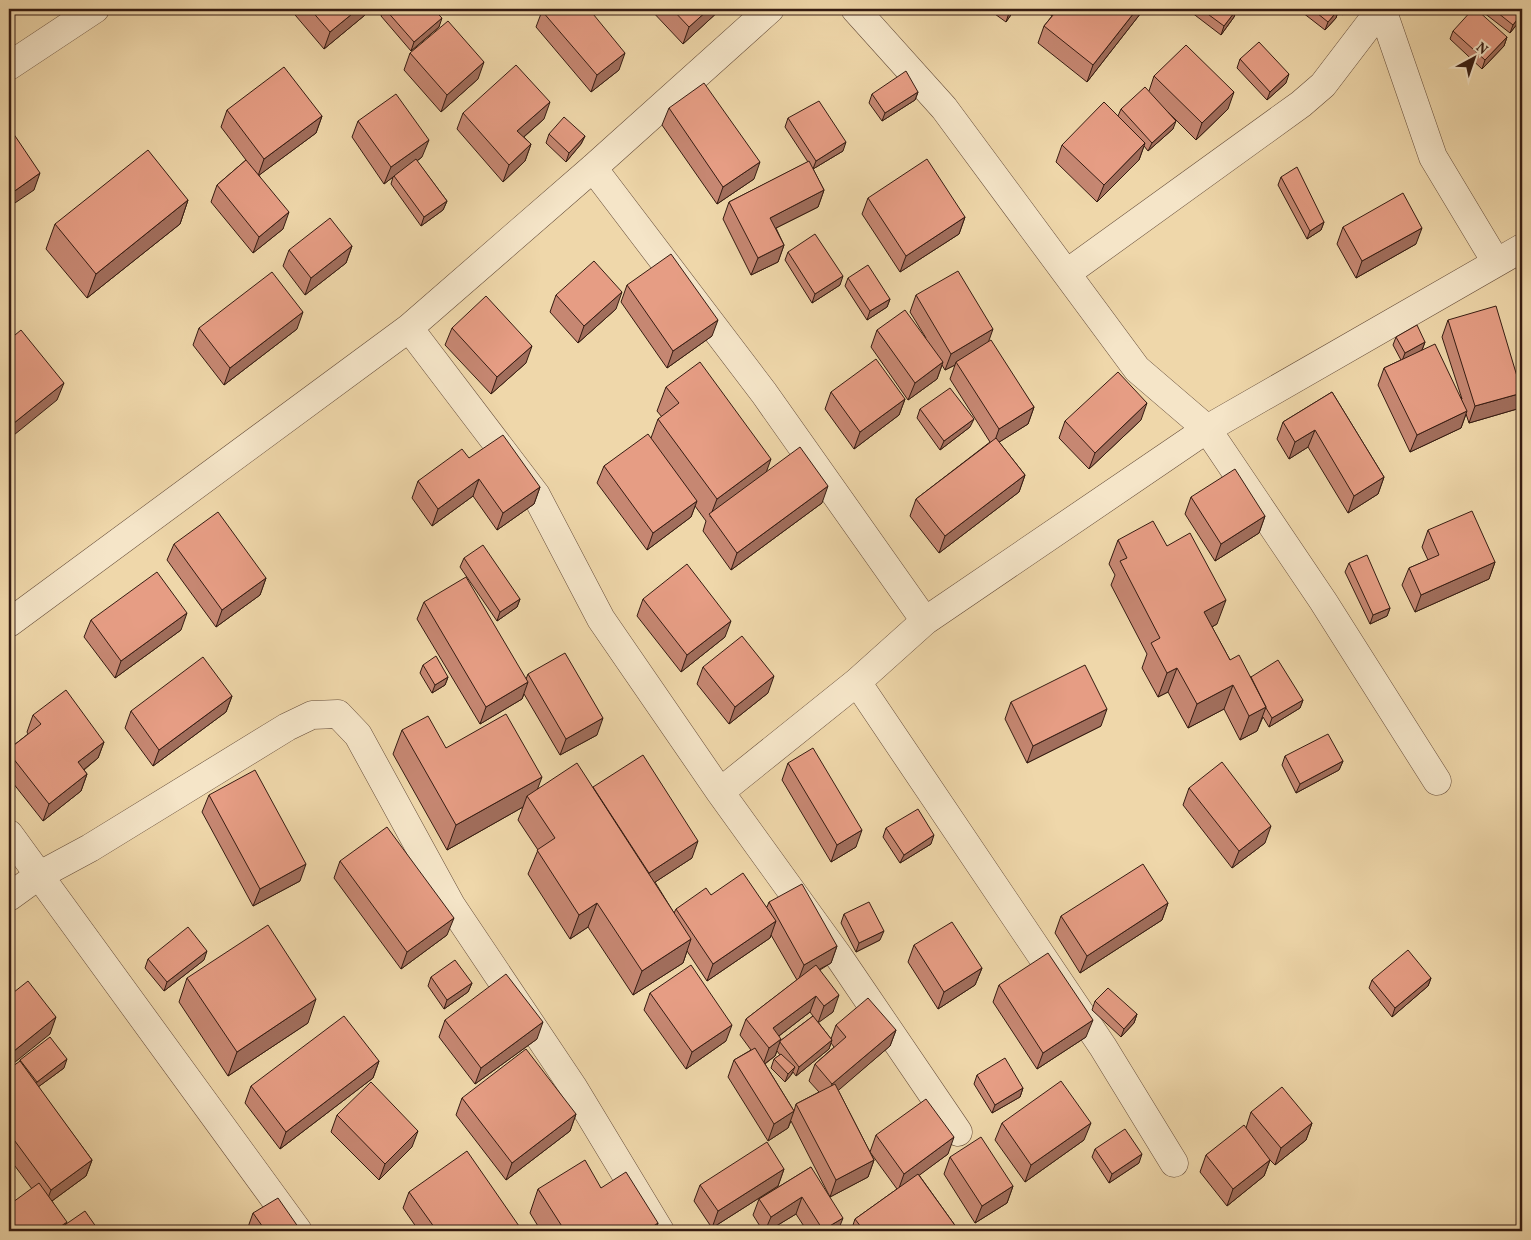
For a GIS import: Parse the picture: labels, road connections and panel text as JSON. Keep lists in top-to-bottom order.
{
  "north": "top right"
}
